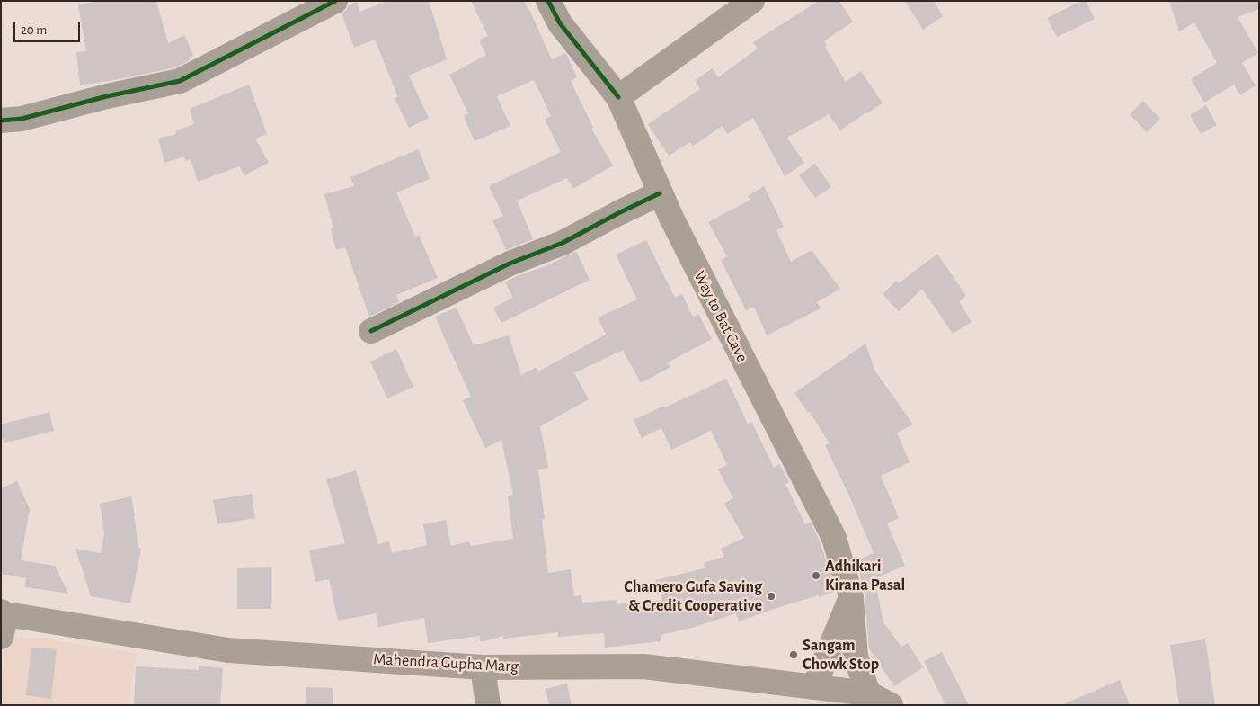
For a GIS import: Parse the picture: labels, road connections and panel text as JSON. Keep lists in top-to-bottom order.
{
  "streets": {
    "main road": ["Way to Bat Cave", "Mahendra Gupha Marg"]
  },
  "crossings": [
    ["Way to Bat Cave", "Mahendra Gupha Marg"]
  ],
  "places": ["Adhikari Kirana Pasal", "Chamero Gufa Saving & Credit Cooperative", "Sangam Chowk Stop"],
  "scale_bar": "20 m"
}
